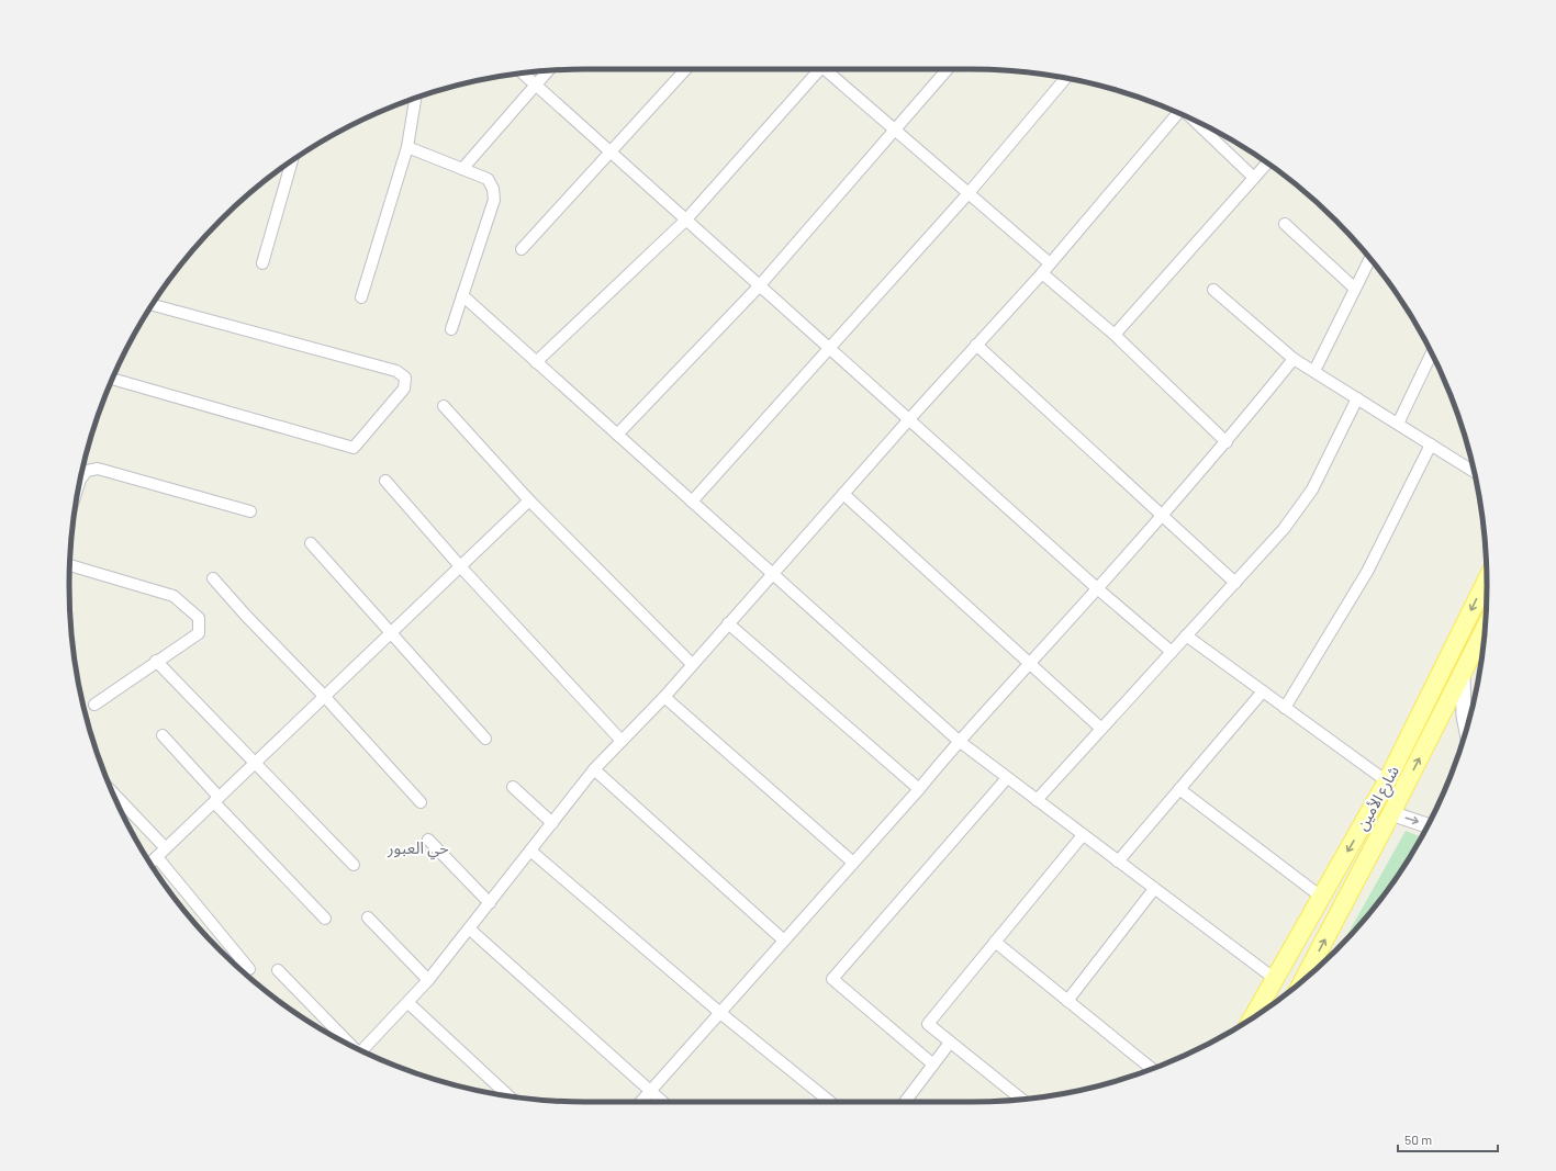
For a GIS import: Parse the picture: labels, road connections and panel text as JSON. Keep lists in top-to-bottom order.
{
  "streets": {
    "main road": ["شارع الأمين"]
  },
  "districts": ["حي العبور"],
  "scale_bar": "50 m"
}
